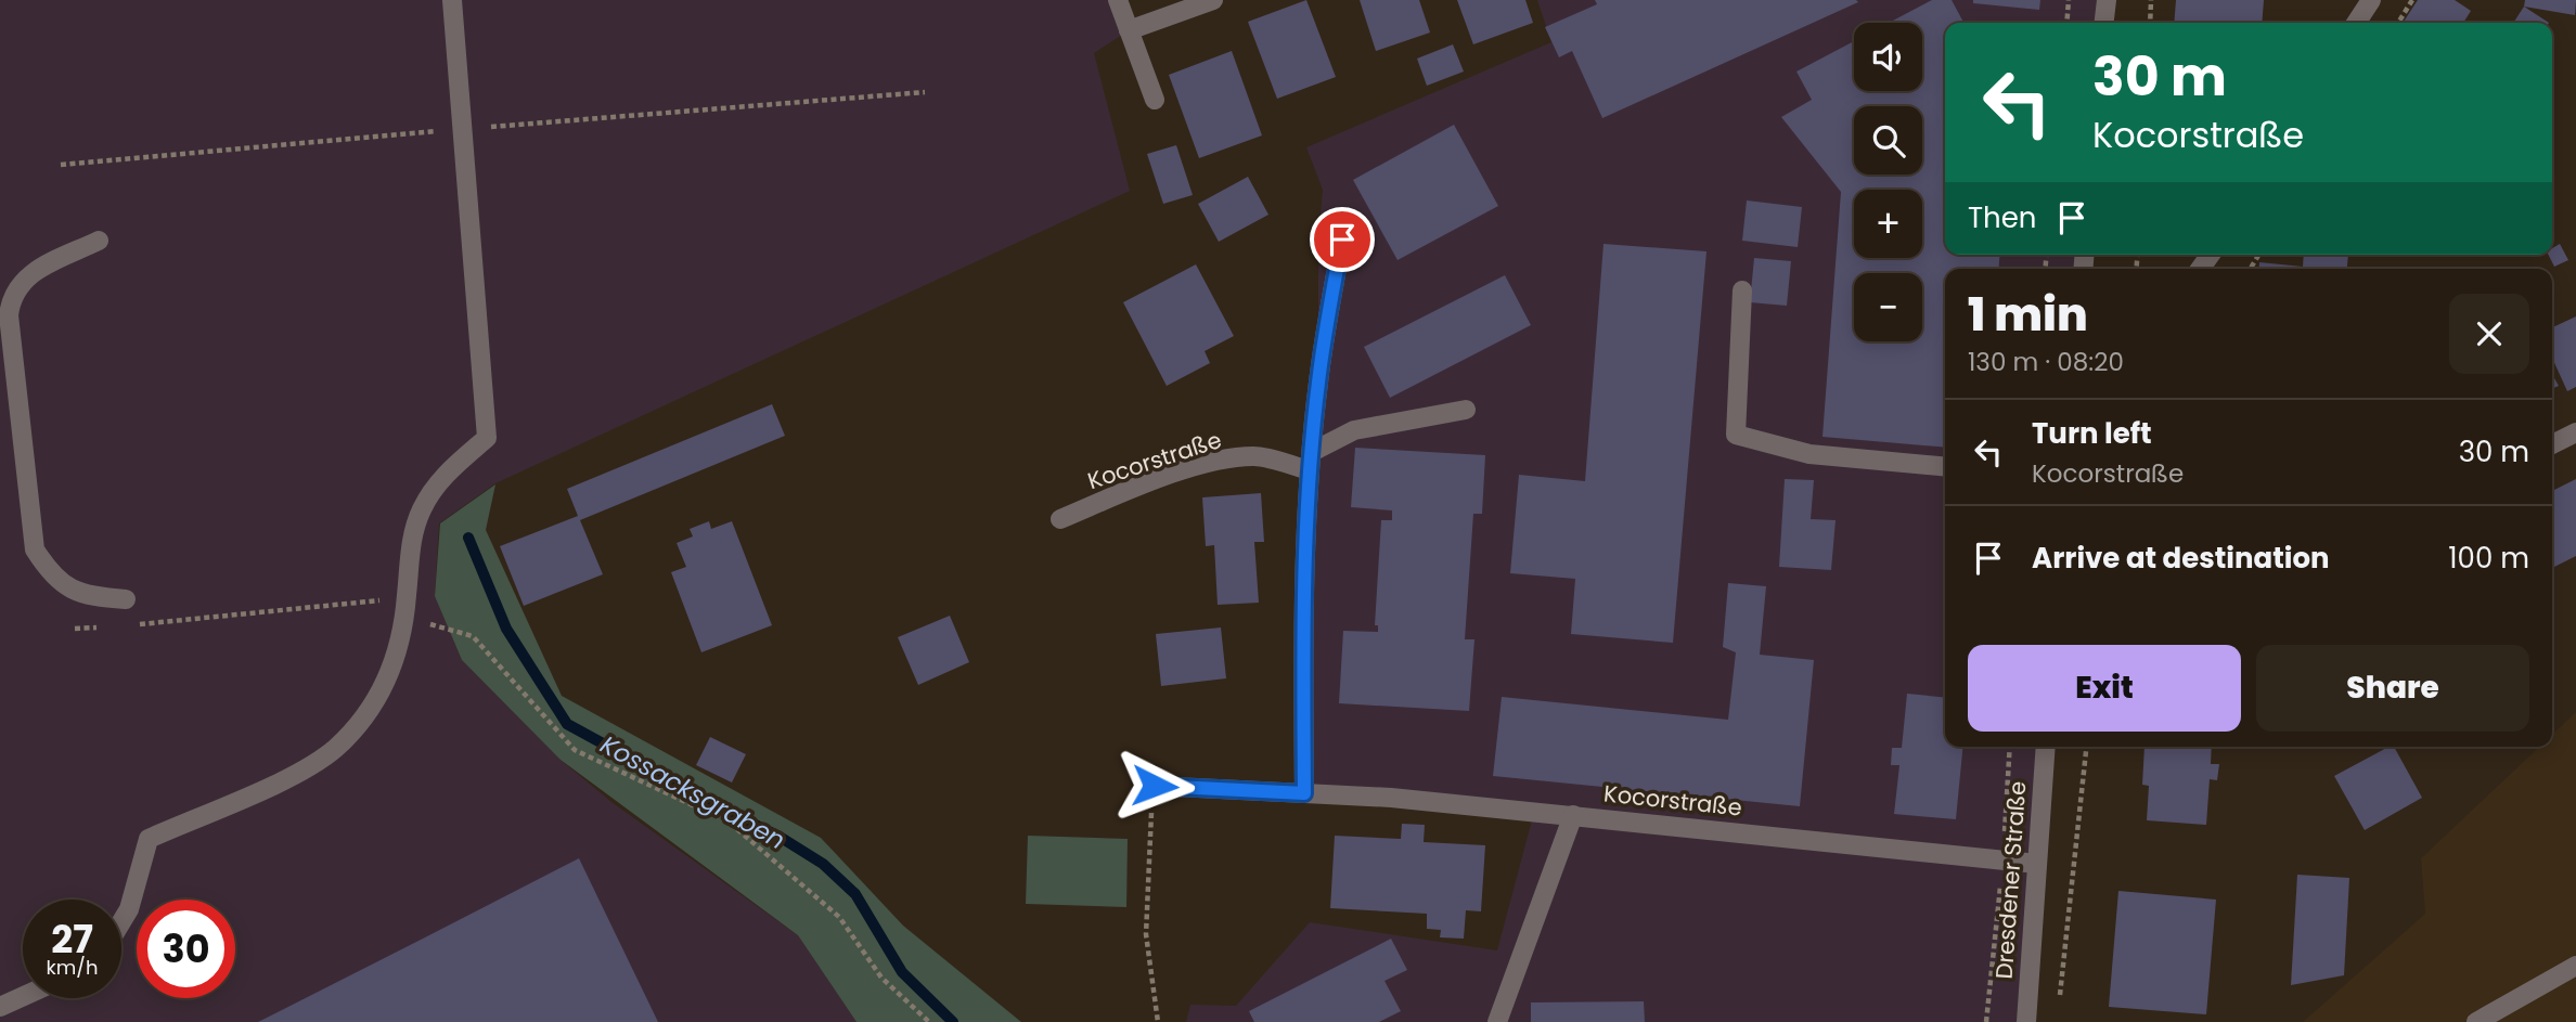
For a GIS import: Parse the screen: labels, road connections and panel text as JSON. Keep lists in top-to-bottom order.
{
  "streets": {
    "street": ["Kocorstraße", "Dresdener Straße"]
  },
  "crossings": [
    ["Kocorstraße", "Dresdener Straße"]
  ],
  "water": ["Kossacksgraben"],
  "page": {
    "map_buttons": ["+", "−"],
    "turn": ["30 m", "Kocorstraße"],
    "then": "Then",
    "heading": ["1 min", "130 m · 08:20"],
    "list": [
      {
        "name": "Turn left",
        "note": "Kocorstraße",
        "value": "30 m"
      },
      {
        "name": "Arrive at destination",
        "value": "100 m"
      }
    ],
    "buttons": ["Exit", "Share"],
    "speed": "27 km/h",
    "limit": "30"
  }
}
